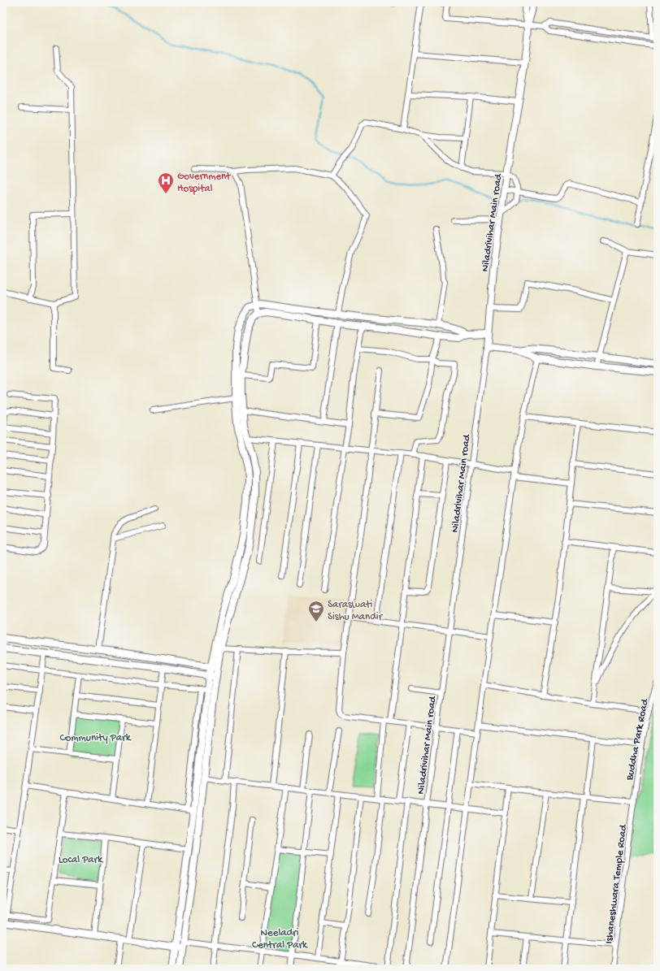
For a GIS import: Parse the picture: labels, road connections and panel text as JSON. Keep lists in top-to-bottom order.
{
  "streets": {
    "street": ["Niladrivihar Main road", "Buddha Park Road", "Ishaneshwara Temple Road"]
  },
  "crossings": [
    ["Buddha Park Road", "Ishaneshwara Temple Road"]
  ],
  "parks": ["Community Park", "Local Park", "Neeladri Central Park"],
  "places": {
    "hospital": ["Government Hospital"],
    "school or university": ["Saraswati Sishu Mandir"]
  }
}
